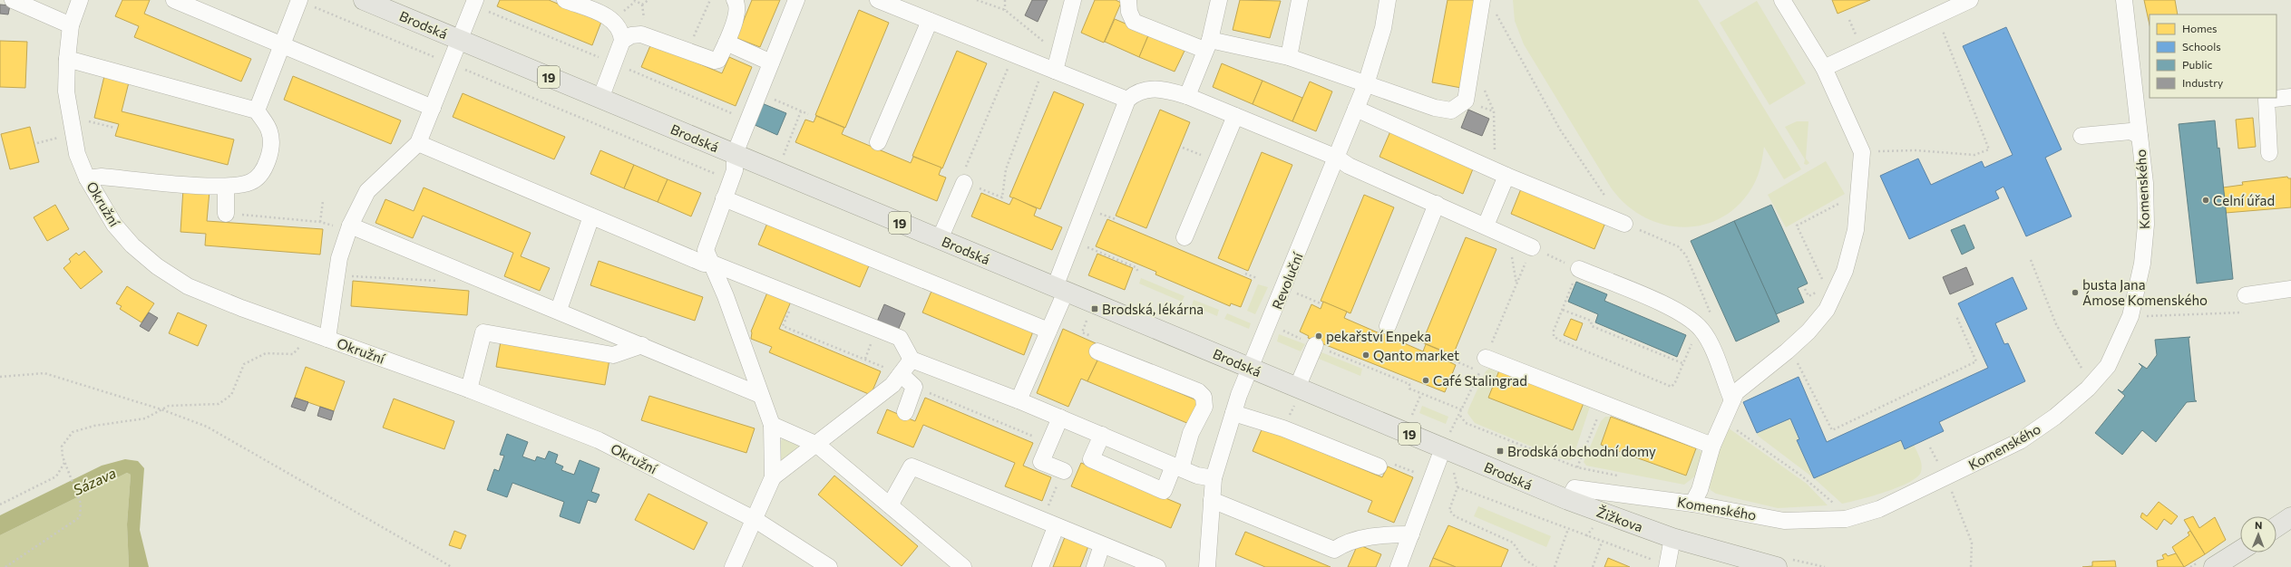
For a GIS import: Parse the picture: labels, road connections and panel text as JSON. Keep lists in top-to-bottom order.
{
  "streets": {
    "main road": ["Brodská", "19", "Žižkova"],
    "street": ["Komenského", "Okružní", "Revoluční"]
  },
  "crossings": [
    ["Brodská", "Komenského"],
    ["Brodská", "Revoluční"],
    ["Brodská", "Žižkova"],
    ["Komenského", "Žižkova"]
  ],
  "water": ["Sázava"],
  "places": {
    "other": [
      "Celní úřad",
      "busta Jana Ámose Komenského",
      "pekařství Enpeka",
      "Qanto market",
      "Café Stalingrad"
    ],
    "transit": ["Brodská, lékárna", "Brodská obchodní domy"]
  },
  "legend": [
    "Homes",
    "Schools",
    "Public",
    "Industry"
  ],
  "north": "top"
}
